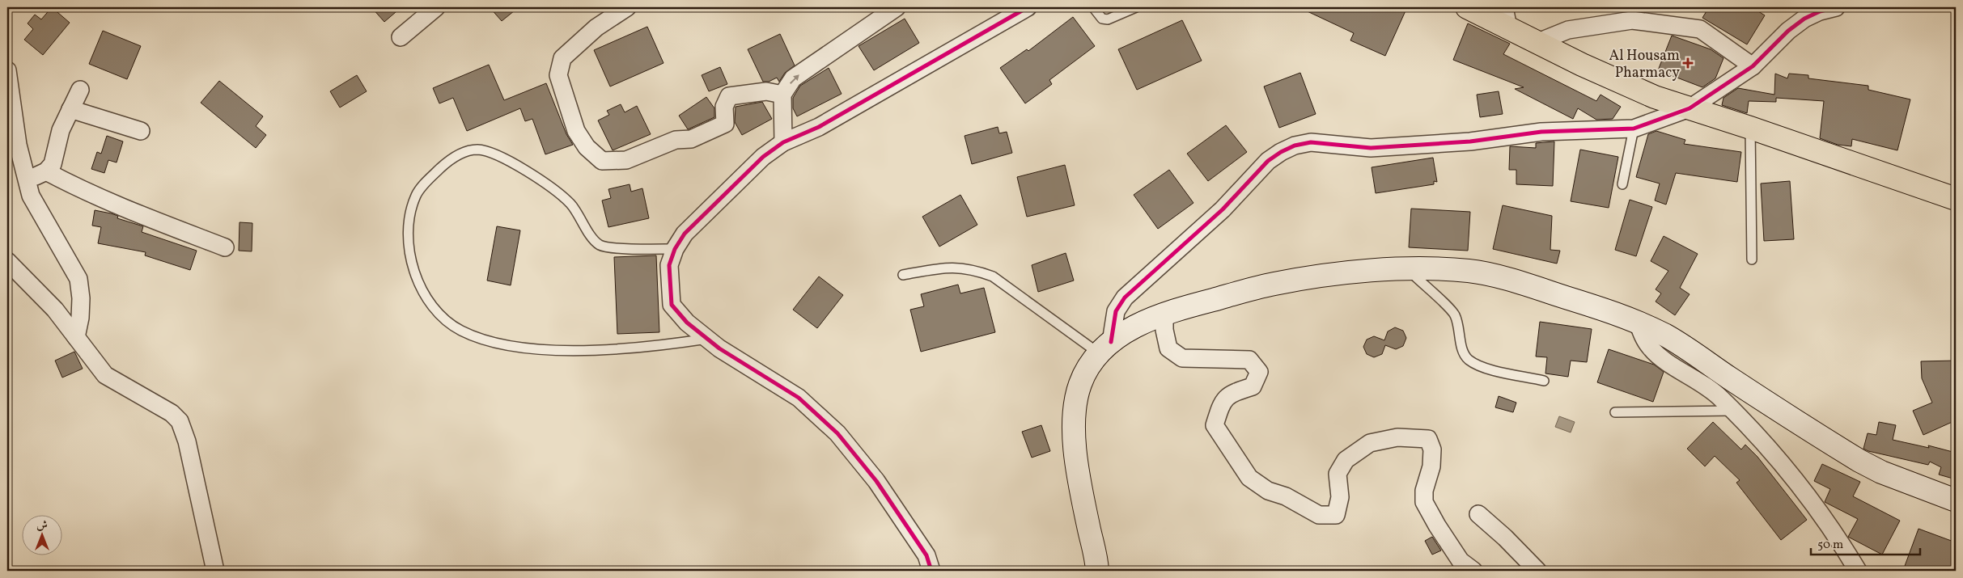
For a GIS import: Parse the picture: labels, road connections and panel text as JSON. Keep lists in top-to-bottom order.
{
  "places": {
    "health": ["Al Housam Pharmacy"]
  },
  "scale_bar": "50 m",
  "north": "top"
}
